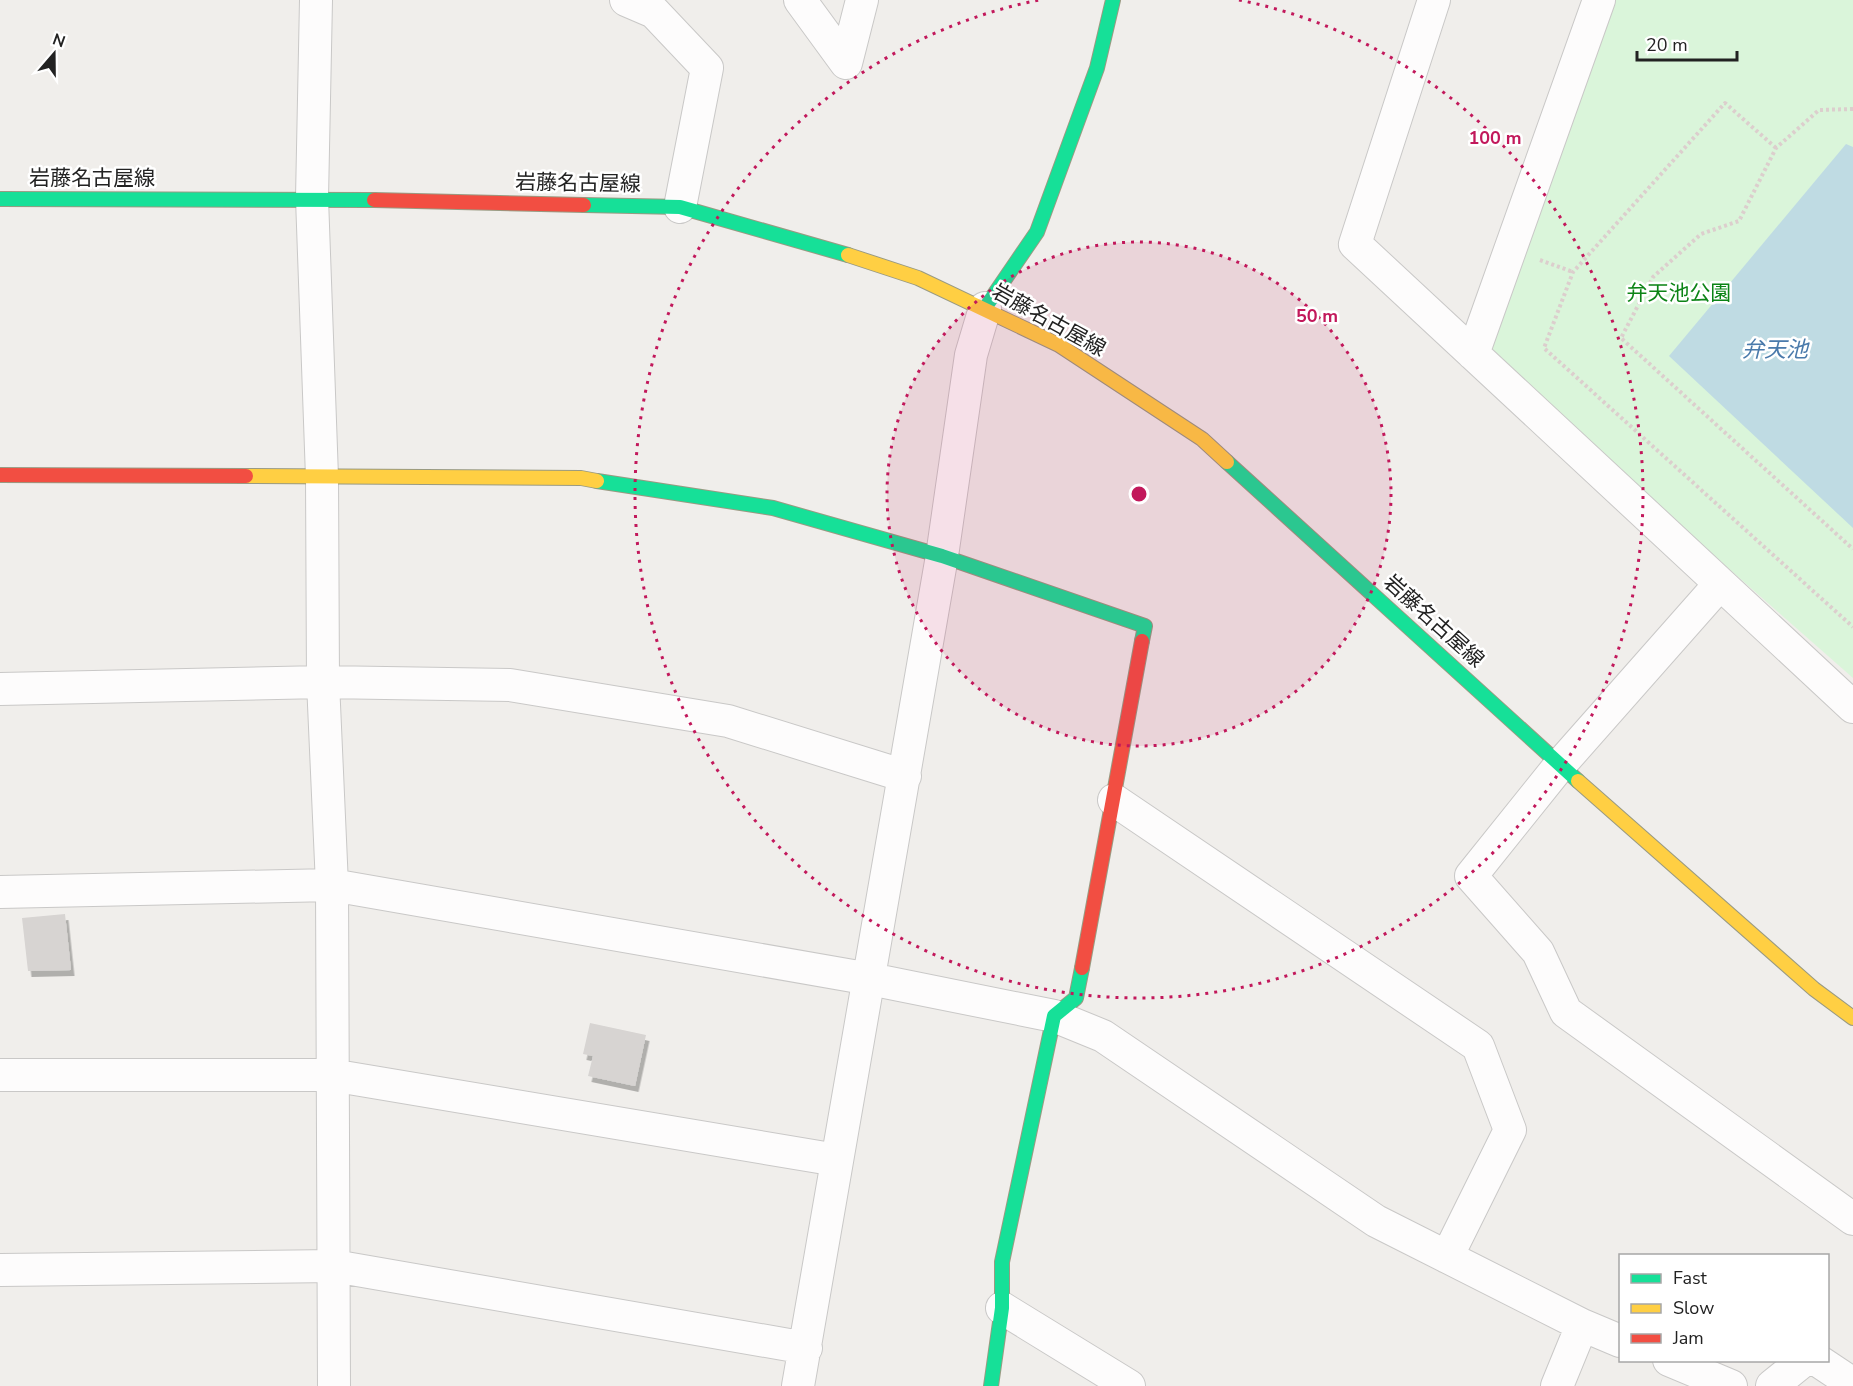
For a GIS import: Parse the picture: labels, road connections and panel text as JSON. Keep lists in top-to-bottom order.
{
  "streets": {
    "street": ["岩藤名古屋線"]
  },
  "water": ["弁天池"],
  "parks": ["弁天池公園"],
  "legend": ["Fast", "Slow", "Jam"],
  "scale_bar": "20 m",
  "north": "top",
  "rings": ["100 m", "50 m"]
}
